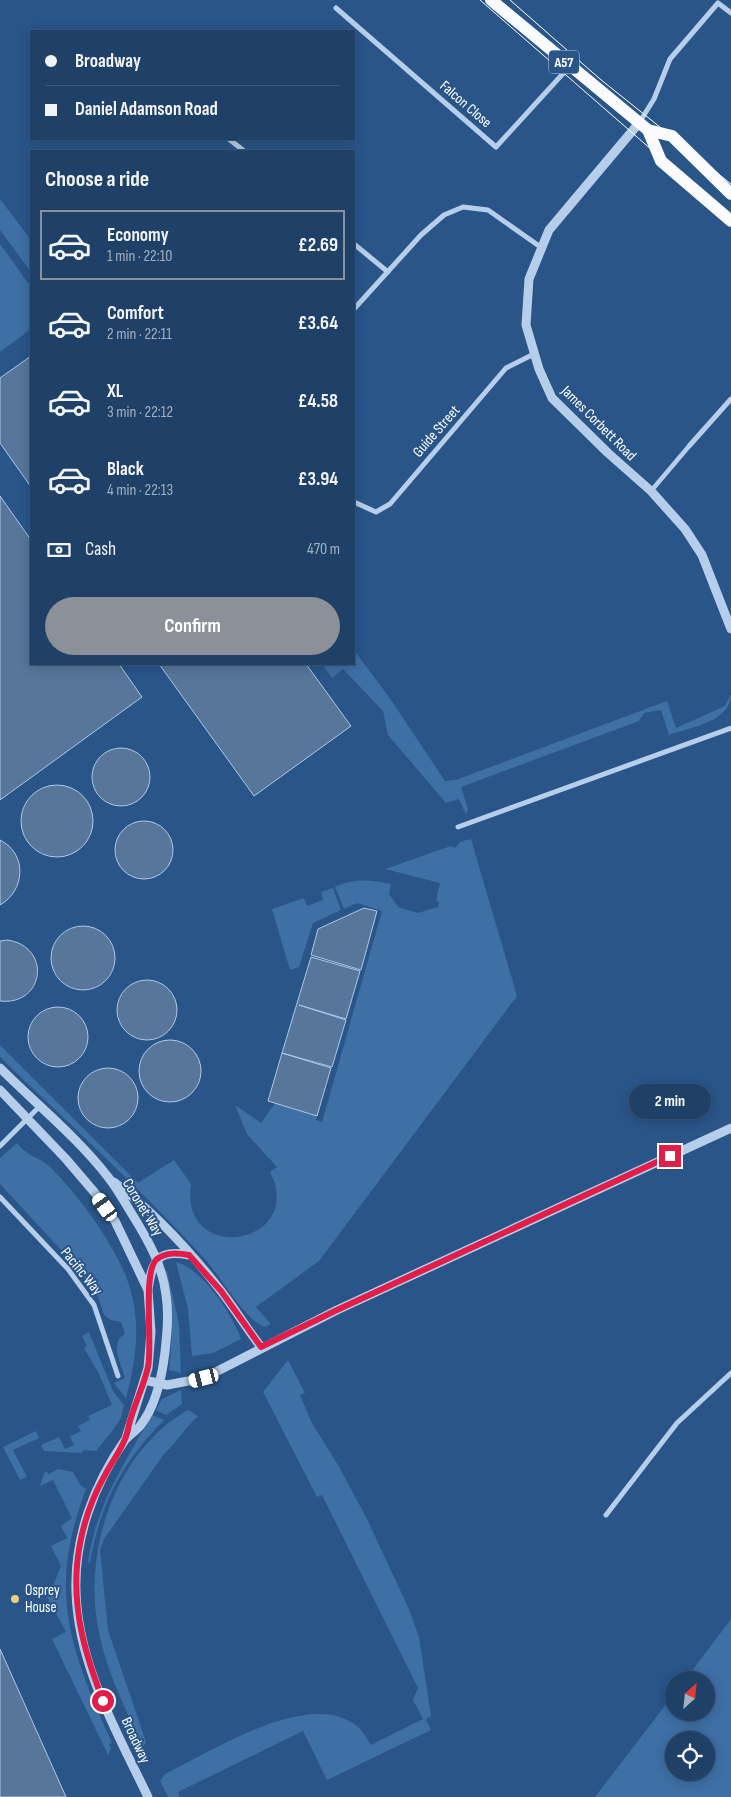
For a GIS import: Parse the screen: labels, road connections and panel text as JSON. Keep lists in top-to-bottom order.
{
  "streets": {
    "main road": ["A57"],
    "street": [
      "Falcon Close",
      "James Corbett Road",
      "Guide Street",
      "Coronet Way",
      "Pacific Way",
      "Broadway"
    ]
  },
  "crossings": [
    ["A57", "Falcon Close"],
    ["A57", "James Corbett Road"],
    ["James Corbett Road", "Guide Street"],
    ["Coronet Way", "Broadway"]
  ],
  "places": ["Osprey House"],
  "north": "top right",
  "page": {
    "banner": ["Broadway", "Daniel Adamson Road"],
    "heading": "Choose a ride",
    "list": [
      {
        "name": "Economy",
        "note": "1 min · 22:10",
        "value": "£2.69"
      },
      {
        "name": "Comfort",
        "note": "2 min · 22:11",
        "value": "£3.64"
      },
      {
        "name": "XL",
        "note": "3 min · 22:12",
        "value": "£4.58"
      },
      {
        "name": "Black",
        "note": "4 min · 22:13",
        "value": "£3.94"
      }
    ],
    "pay": ["Cash", "470 m"],
    "buttons": "Confirm",
    "bubble": "2 min"
  }
}
